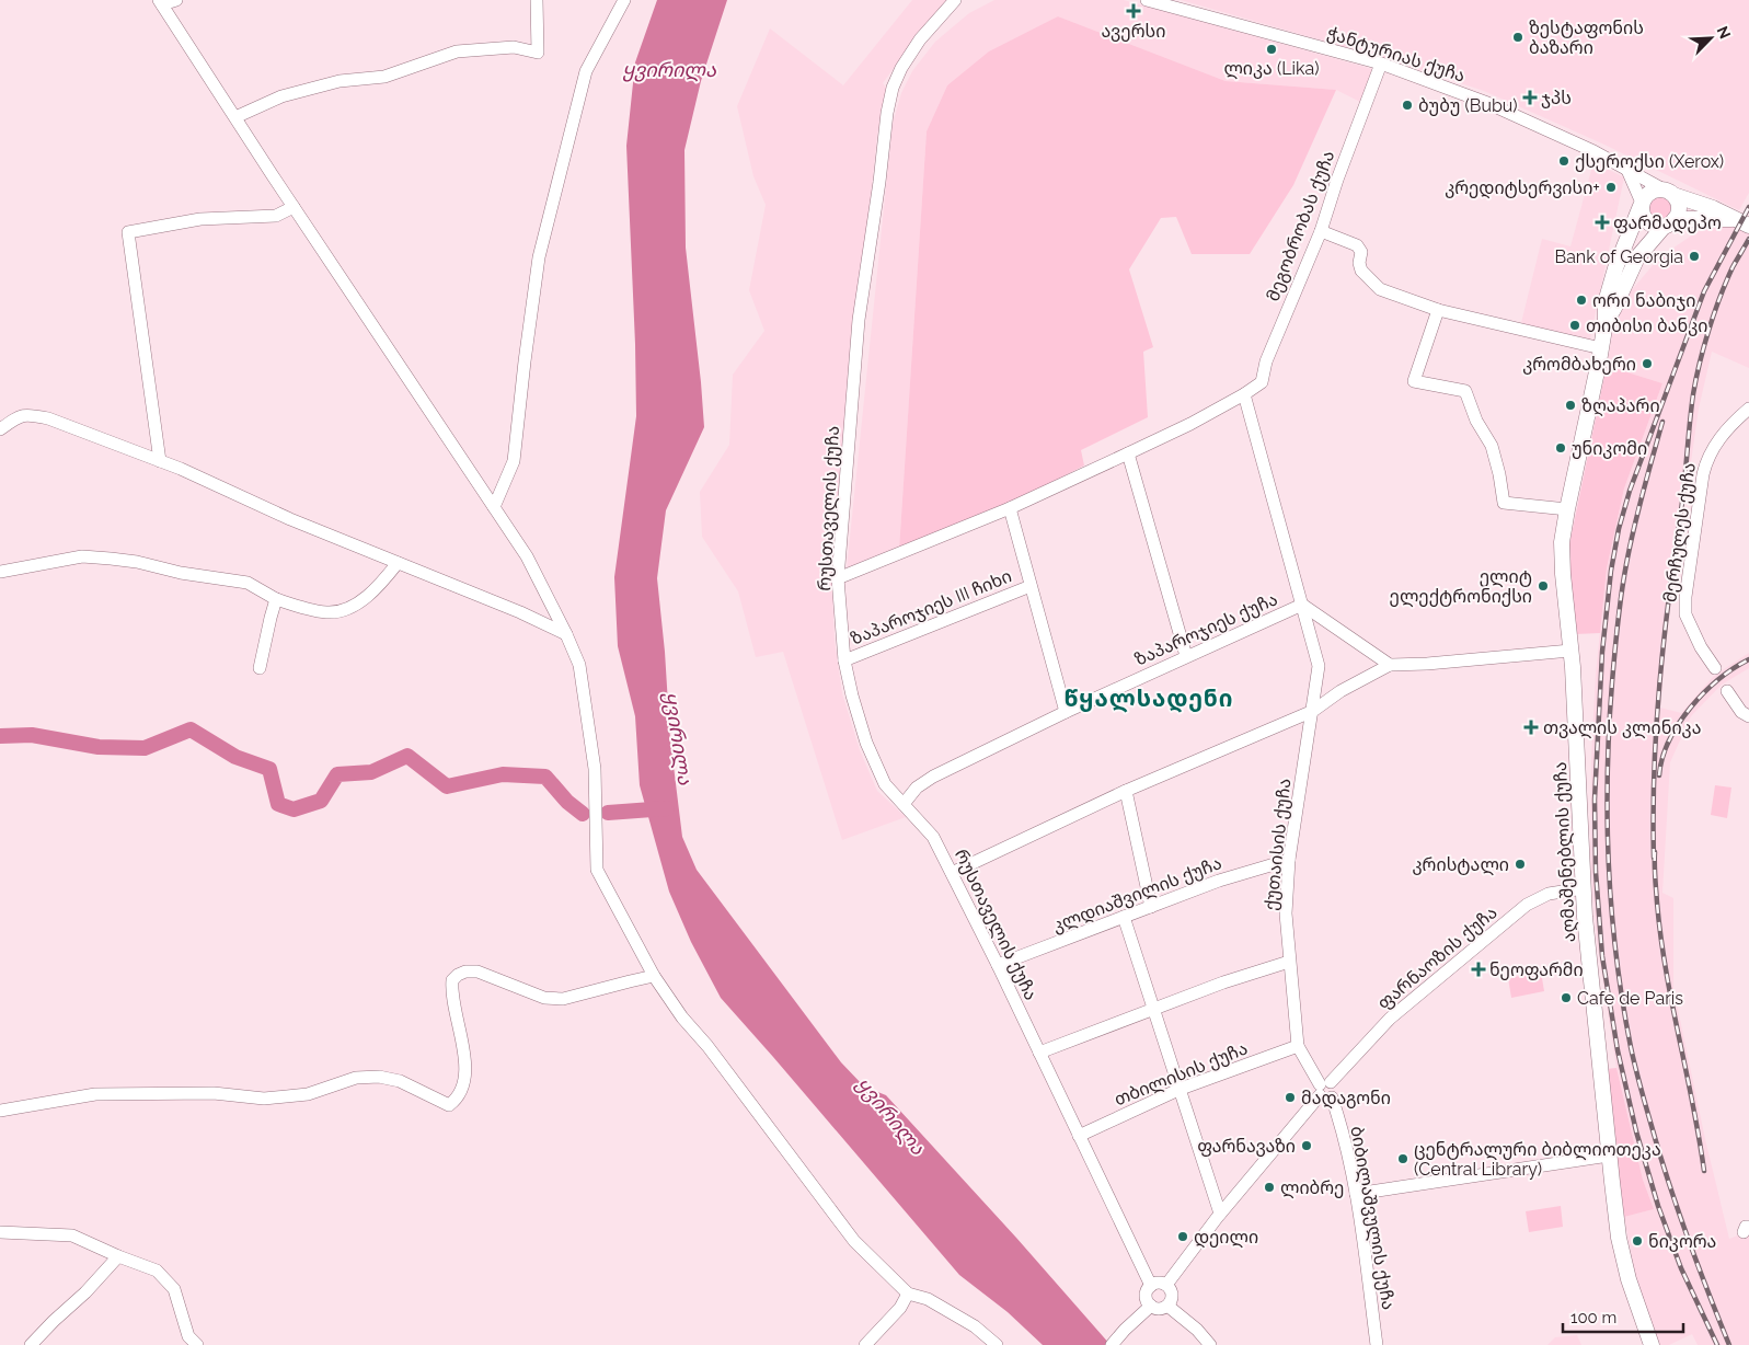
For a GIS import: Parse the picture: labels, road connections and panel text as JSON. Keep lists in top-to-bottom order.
{
  "streets": {
    "main road": ["აღმაშენებლის ქუჩა"],
    "street": [
      "ჭანტურიას ქუჩა",
      "მეგობრობას ქუჩა",
      "რუსთაველის ქუჩა",
      "მერჩულეს ქუჩა",
      "ზაპაროჯიეს III ჩიხი",
      "ზაპაროჯიეს ქუჩა",
      "ქუთაისის ქუჩა",
      "კლდიაშვილის ქუჩა",
      "ფარნაოზის ქუჩა",
      "თბილისის ქუჩა",
      "ბიბილაშვულის ქუჩა"
    ]
  },
  "crossings": [
    ["ჭანტურიას ქუჩა", "მეგობრობას ქუჩა"],
    ["ჭანტურიას ქუჩა", "აღმაშენებლის ქუჩა"],
    ["მეგობრობას ქუჩა", "ქუთაისის ქუჩა"],
    ["რუსთაველის ქუჩა", "ზაპაროჯიეს III ჩიხი"],
    ["რუსთაველის ქუჩა", "ზაპაროჯიეს ქუჩა"],
    ["რუსთაველის ქუჩა", "კლდიაშვილის ქუჩა"],
    ["რუსთაველის ქუჩა", "ფარნაოზის ქუჩა"],
    ["რუსთაველის ქუჩა", "თბილისის ქუჩა"],
    ["ზაპაროჯიეს III ჩიხი", "ზაპაროჯიეს ქუჩა"],
    ["ზაპაროჯიეს ქუჩა", "ქუთაისის ქუჩა"],
    ["ქუთაისის ქუჩა", "კლდიაშვილის ქუჩა"],
    ["ქუთაისის ქუჩა", "ფარნაოზის ქუჩა"],
    ["ქუთაისის ქუჩა", "თბილისის ქუჩა"],
    ["ქუთაისის ქუჩა", "ბიბილაშვულის ქუჩა"],
    ["აღმაშენებლის ქუჩა", "ფარნაოზის ქუჩა"],
    ["ფარნაოზის ქუჩა", "ბიბილაშვულის ქუჩა"]
  ],
  "districts": ["წყალსადენი"],
  "water": ["ყვირილა"],
  "places": {
    "health": [
      "ავერსი",
      "ჯპს",
      "ფარმადეპო",
      "თვალის კლინიკა",
      "ნეოფარმი"
    ],
    "other": [
      "ზესტაფონის ბაზარი",
      "ლიკა (Lika)",
      "ბუბუ (Bubu)",
      "ქსეროქსი (Xerox)",
      "კრედიტსერვისი+",
      "Bank of Georgia",
      "ორი ნაბიჯი",
      "თიბისი ბანკი",
      "კრომბახერი",
      "ზღაპარი",
      "უნიკომი",
      "ელიტ ელექტრონიქსი",
      "კრისტალი",
      "Cafe de Paris",
      "მადაგონი",
      "ფარნავაზი",
      "ცენტრალური ბიბლიოთეკა (Central Library)",
      "ლიბრე",
      "დეილი",
      "ნიკორა"
    ]
  },
  "scale_bar": "100 m",
  "north": "top right"
}
